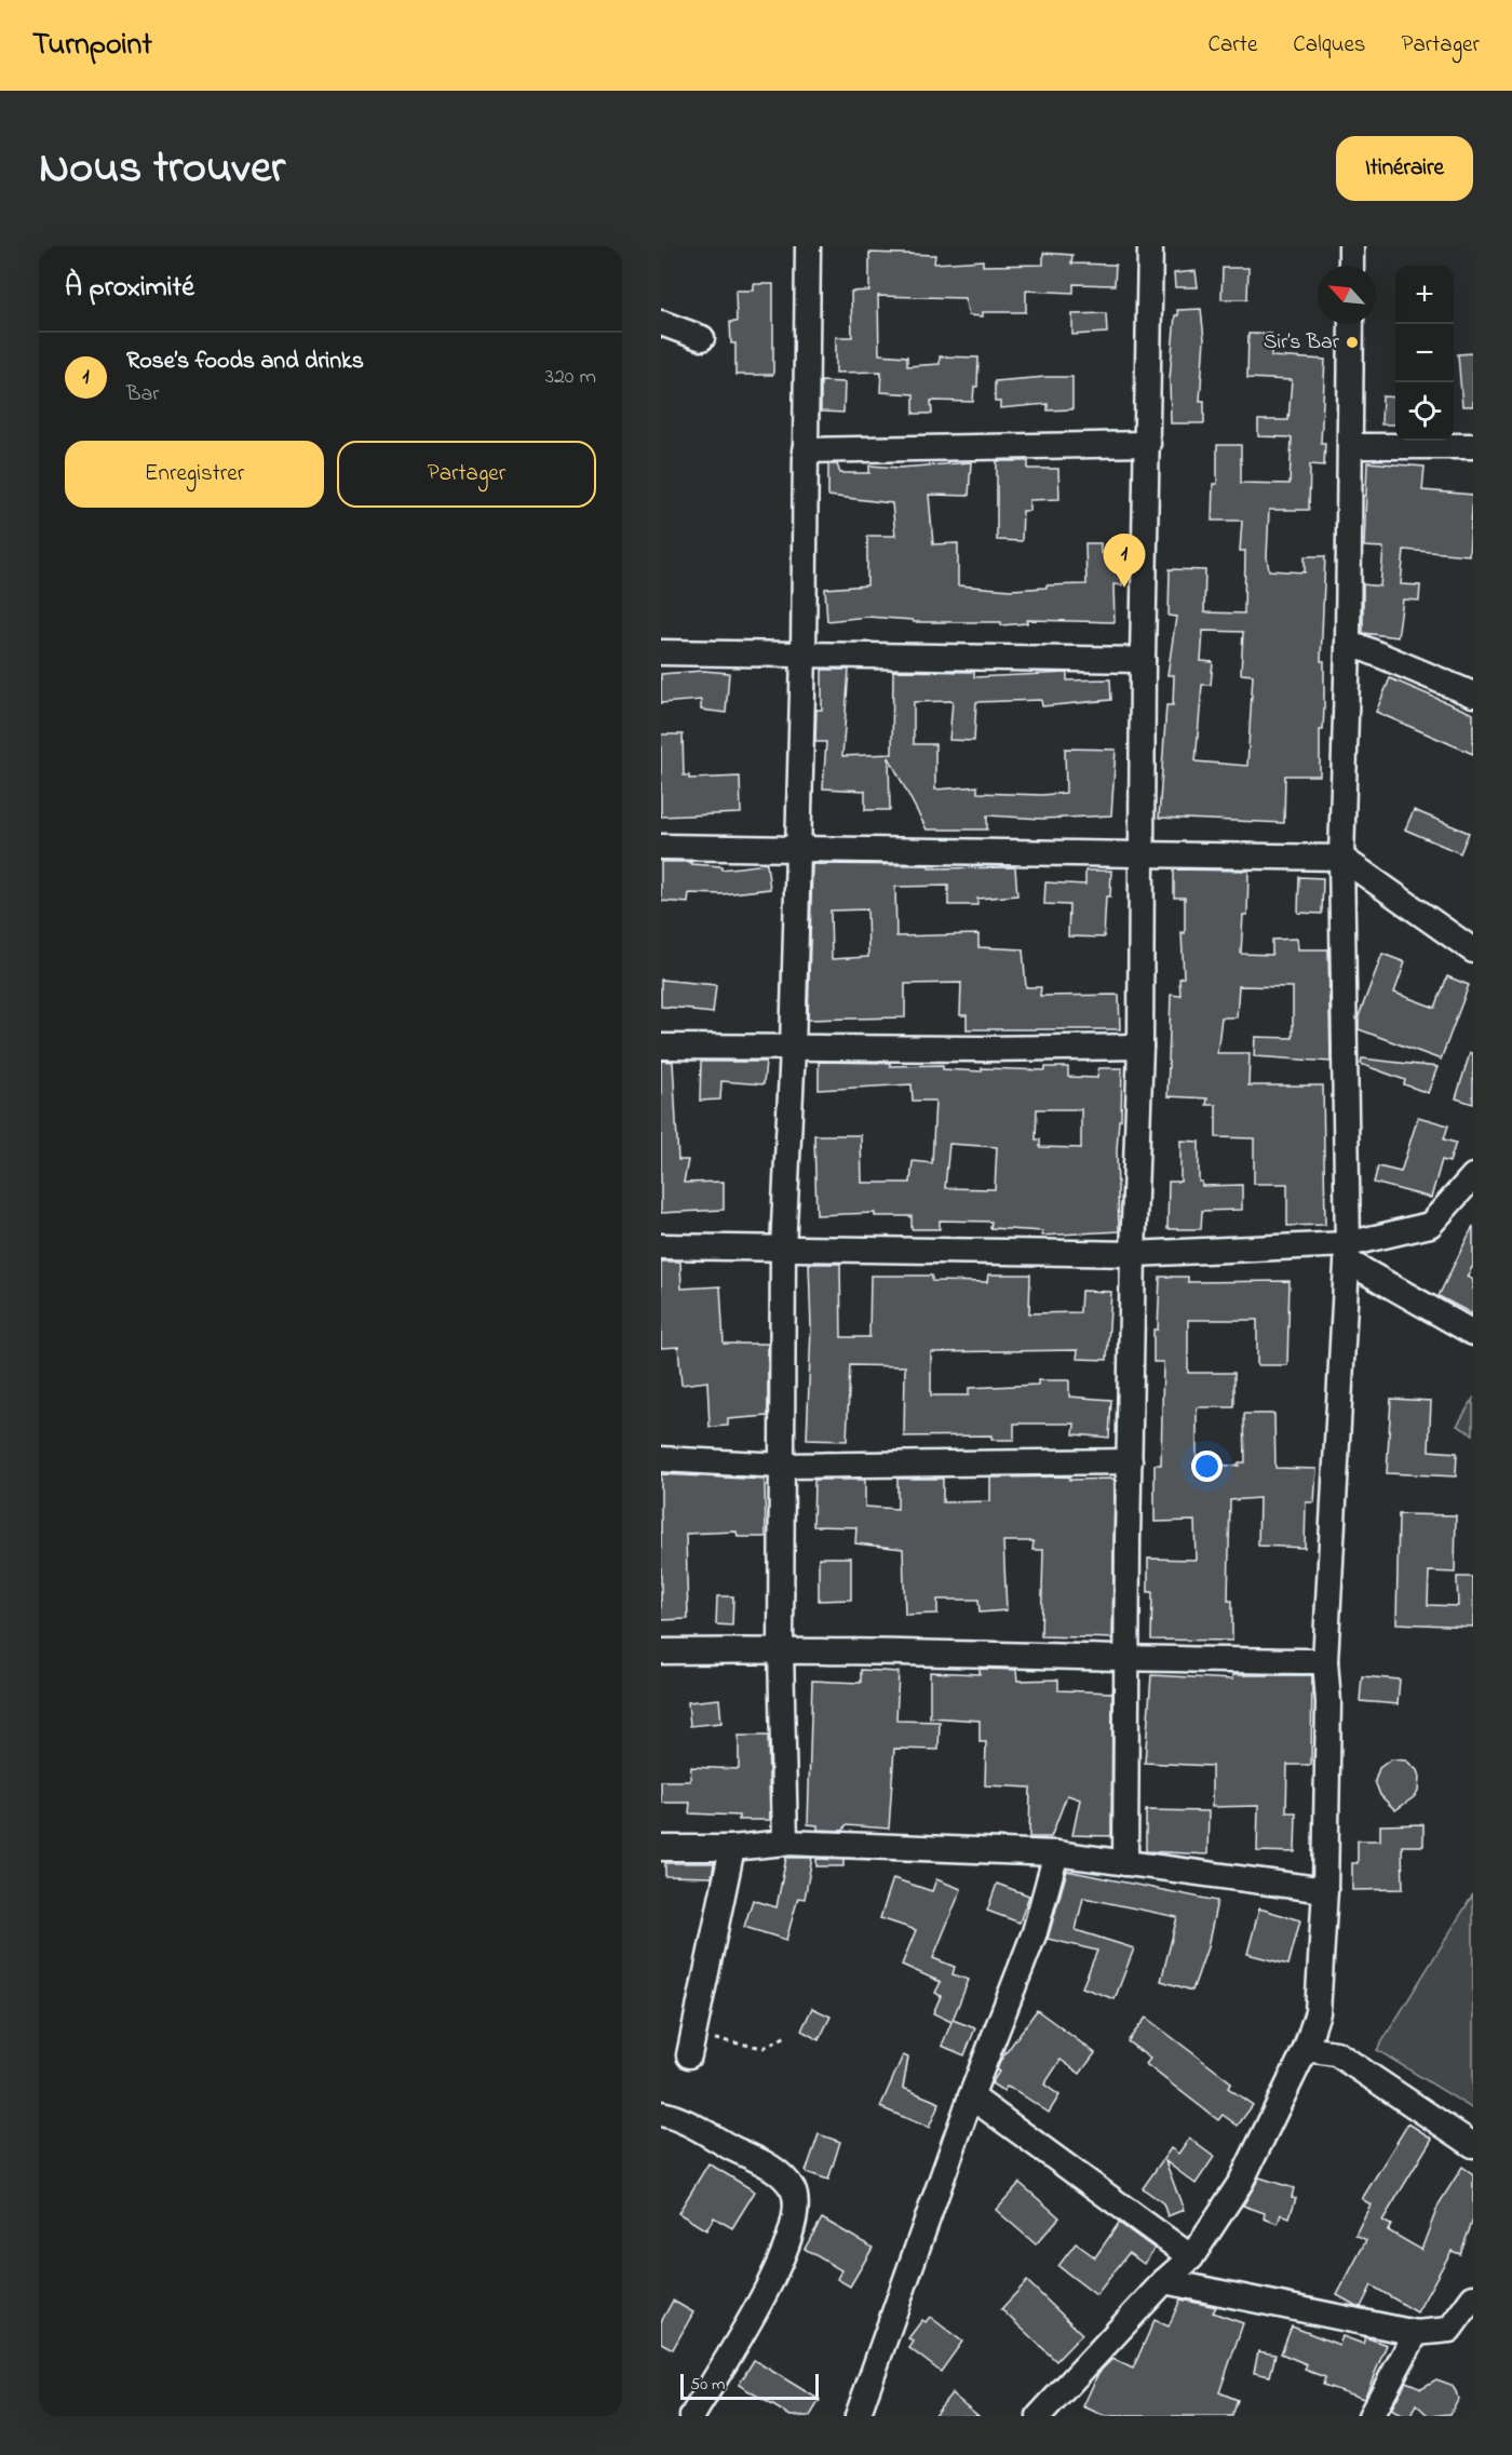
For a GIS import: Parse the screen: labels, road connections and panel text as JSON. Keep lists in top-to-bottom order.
{
  "places": ["Sir’s Bar"],
  "scale_bar": "50 m",
  "north": "top left",
  "page": {
    "header": "Turnpoint",
    "nav": ["Carte", "Calques", "Partager"],
    "title": "Nous trouver",
    "buttons": [
      "Itinéraire",
      ["Enregistrer", "Partager"]
    ],
    "heading": "À proximité",
    "map_buttons": ["+", "−"],
    "list": [
      {
        "mark": "1",
        "name": "Rose’s foods and drinks",
        "note": "Bar",
        "value": "320 m"
      }
    ],
    "pins": "1",
    "scale": "50 m"
  }
}
